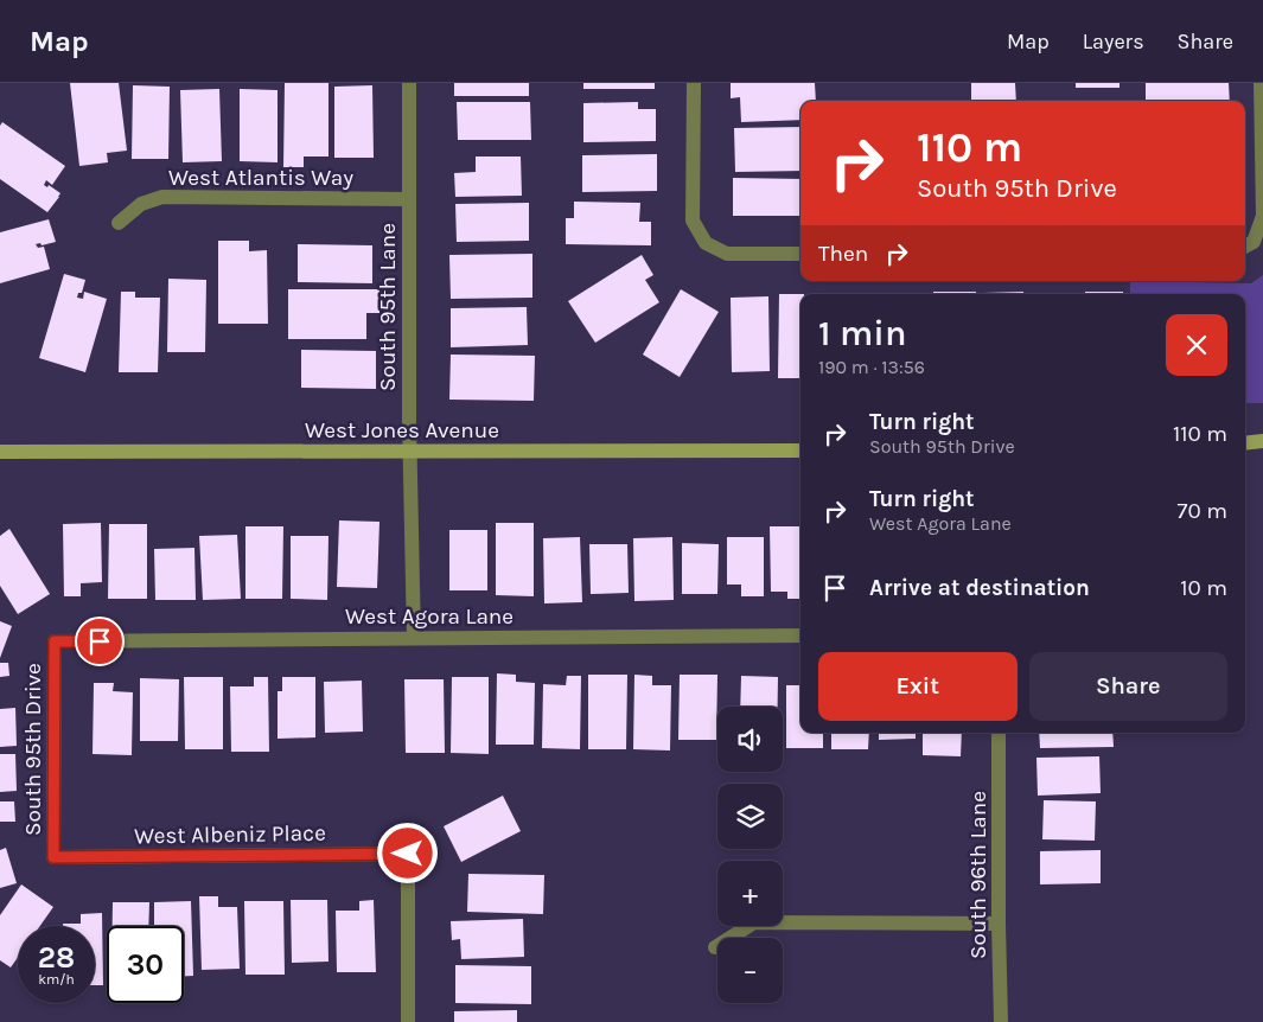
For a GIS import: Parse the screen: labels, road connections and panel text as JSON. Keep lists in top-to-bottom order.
{
  "streets": {
    "street": [
      "West Atlantis Way",
      "South 95th Lane",
      "West Jones Avenue",
      "West Agora Lane",
      "South 95th Drive",
      "West Albeniz Place",
      "South 96th Lane"
    ]
  },
  "crossings": [
    ["West Atlantis Way", "South 95th Lane"],
    ["South 95th Lane", "West Jones Avenue"],
    ["South 95th Lane", "West Agora Lane"],
    ["West Agora Lane", "South 95th Drive"],
    ["South 95th Drive", "West Albeniz Place"]
  ],
  "page": {
    "header": "Map",
    "nav": ["Map", "Layers", "Share"],
    "turn": ["110 m", "South 95th Drive"],
    "then": "Then",
    "heading": ["1 min", "190 m · 13:56"],
    "list": [
      {
        "name": "Turn right",
        "note": "South 95th Drive",
        "value": "110 m"
      },
      {
        "name": "Turn right",
        "note": "West Agora Lane",
        "value": "70 m"
      },
      {
        "name": "Arrive at destination",
        "value": "10 m"
      }
    ],
    "buttons": ["Exit", "Share"],
    "map_buttons": ["+", "−"],
    "speed": "28 km/h",
    "limit": "30"
  }
}
